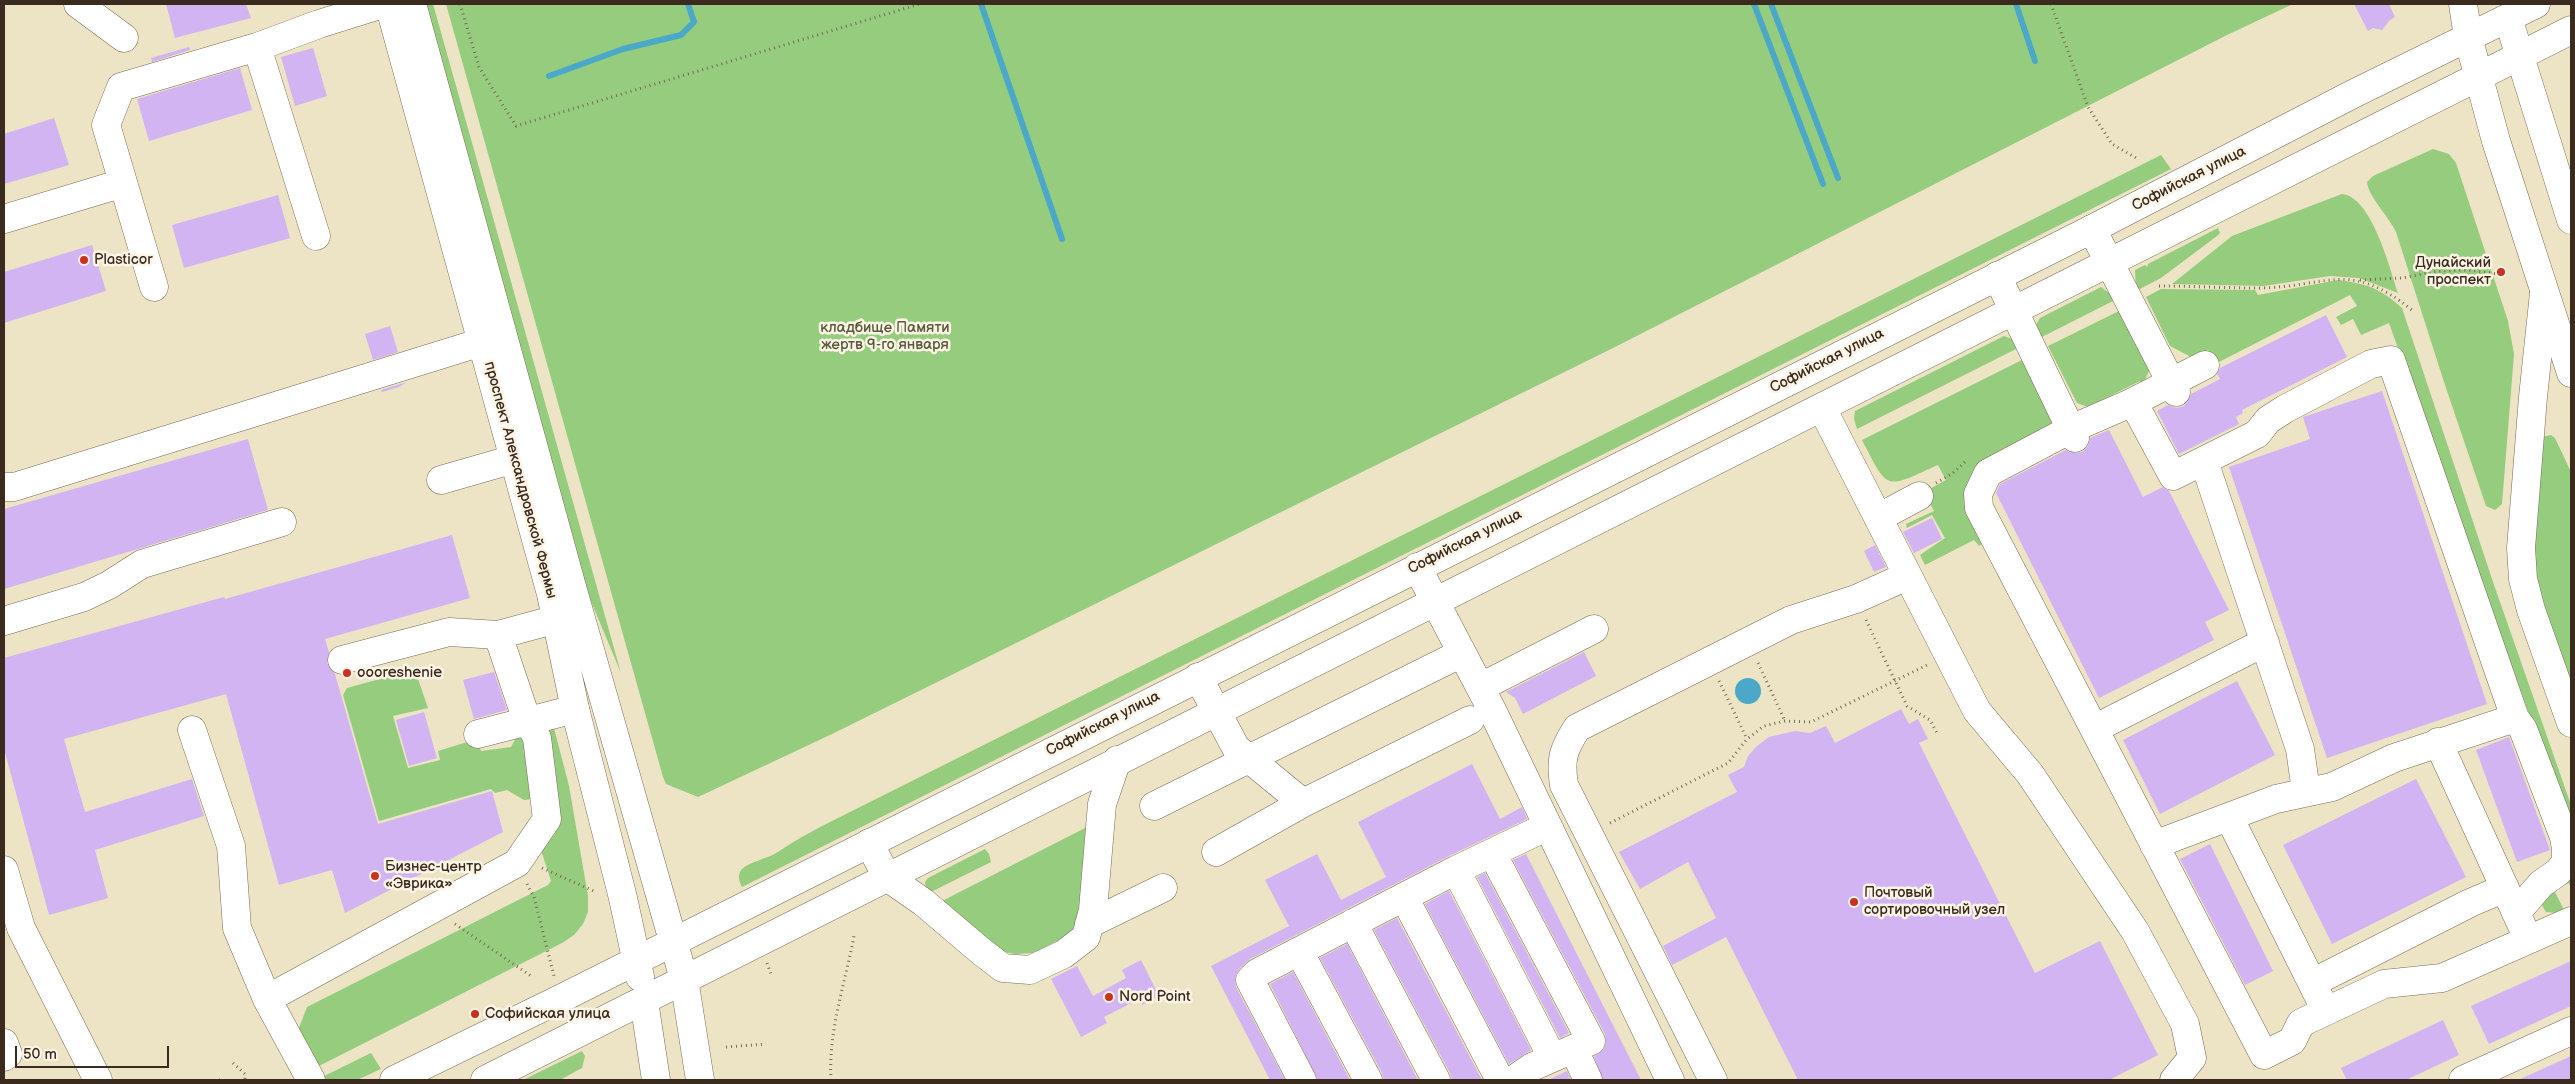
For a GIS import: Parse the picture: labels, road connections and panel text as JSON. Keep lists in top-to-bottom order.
{
  "streets": {
    "main road": ["Софийская улица", "проспект Александровской Фермы"]
  },
  "crossings": [
    ["Софийская улица", "проспект Александровской Фермы"]
  ],
  "parks": ["кладбище Памяти жертв 9-го января"],
  "places": [
    "Plasticor",
    "Дунайский проспект",
    "oooreshenie",
    "Бизнес-центр «Эврика»",
    "Почтовый сортировочный узел",
    "Nord Point",
    "Софийская улица"
  ],
  "scale_bar": "50 m"
}
